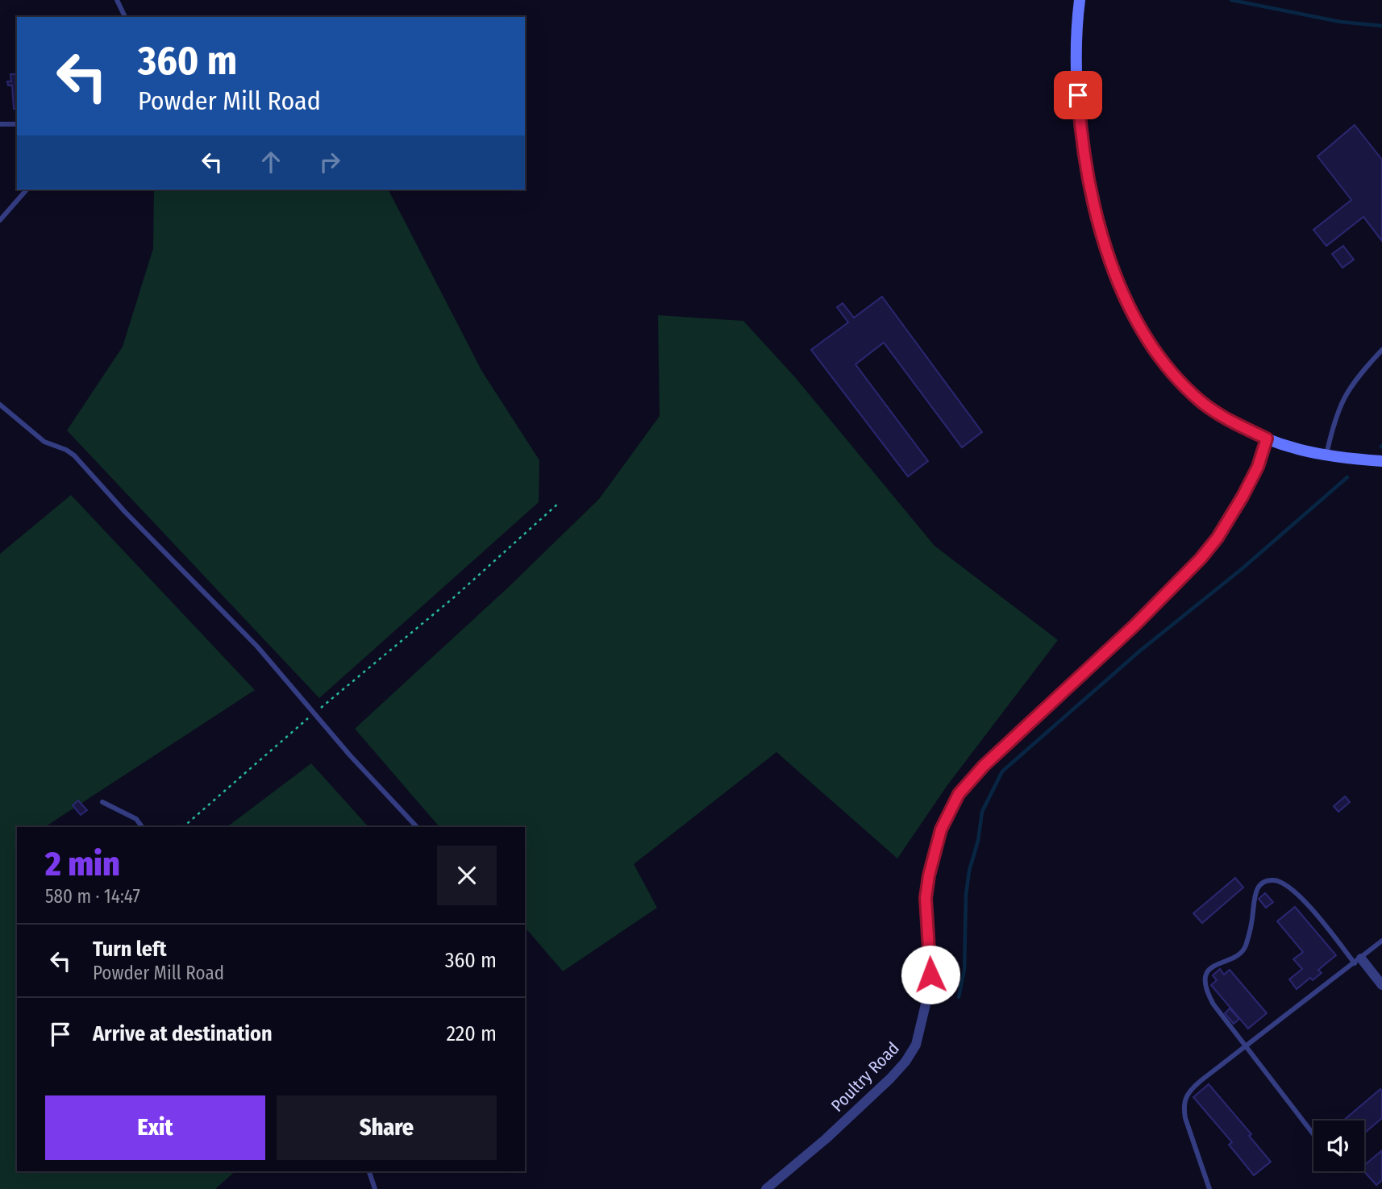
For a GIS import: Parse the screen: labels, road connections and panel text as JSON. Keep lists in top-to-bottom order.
{
  "streets": {
    "street": ["Poultry Road"]
  },
  "page": {
    "turn": ["360 m", "Powder Mill Road"],
    "heading": ["2 min", "580 m · 14:47"],
    "list": [
      {
        "name": "Turn left",
        "note": "Powder Mill Road",
        "value": "360 m"
      },
      {
        "name": "Arrive at destination",
        "value": "220 m"
      }
    ],
    "buttons": ["Exit", "Share"]
  }
}
